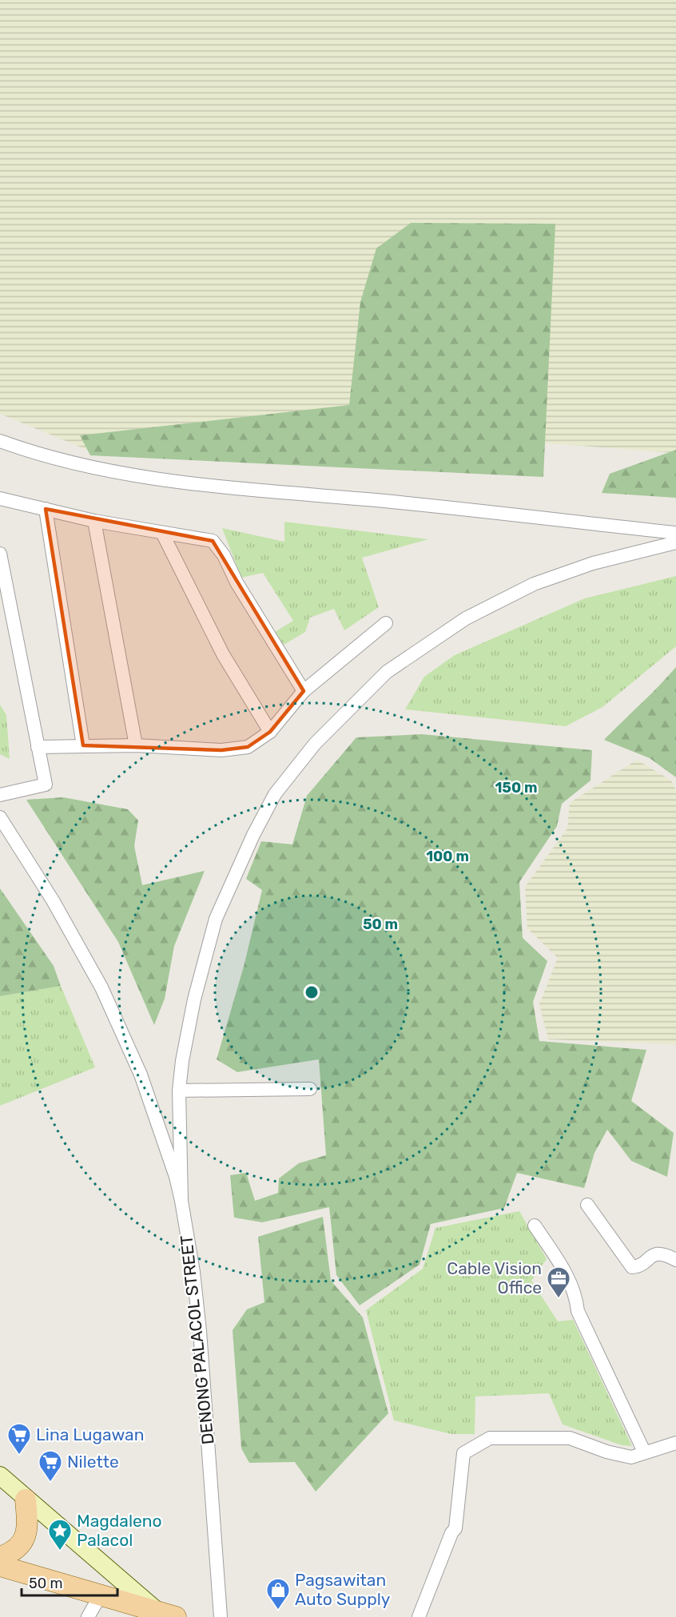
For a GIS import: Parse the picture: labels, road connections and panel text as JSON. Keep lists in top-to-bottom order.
{
  "streets": {
    "street": ["DENONG PALACOL STREET"]
  },
  "places": {
    "office": ["Cable Vision Office"],
    "supermarket": ["Lina Lugawan", "Nilette"],
    "place": ["Magdaleno Palacol"],
    "shop": ["Pagsawitan Auto Supply"]
  },
  "scale_bar": "50 m",
  "rings": ["150 m", "100 m", "50 m"]
}
